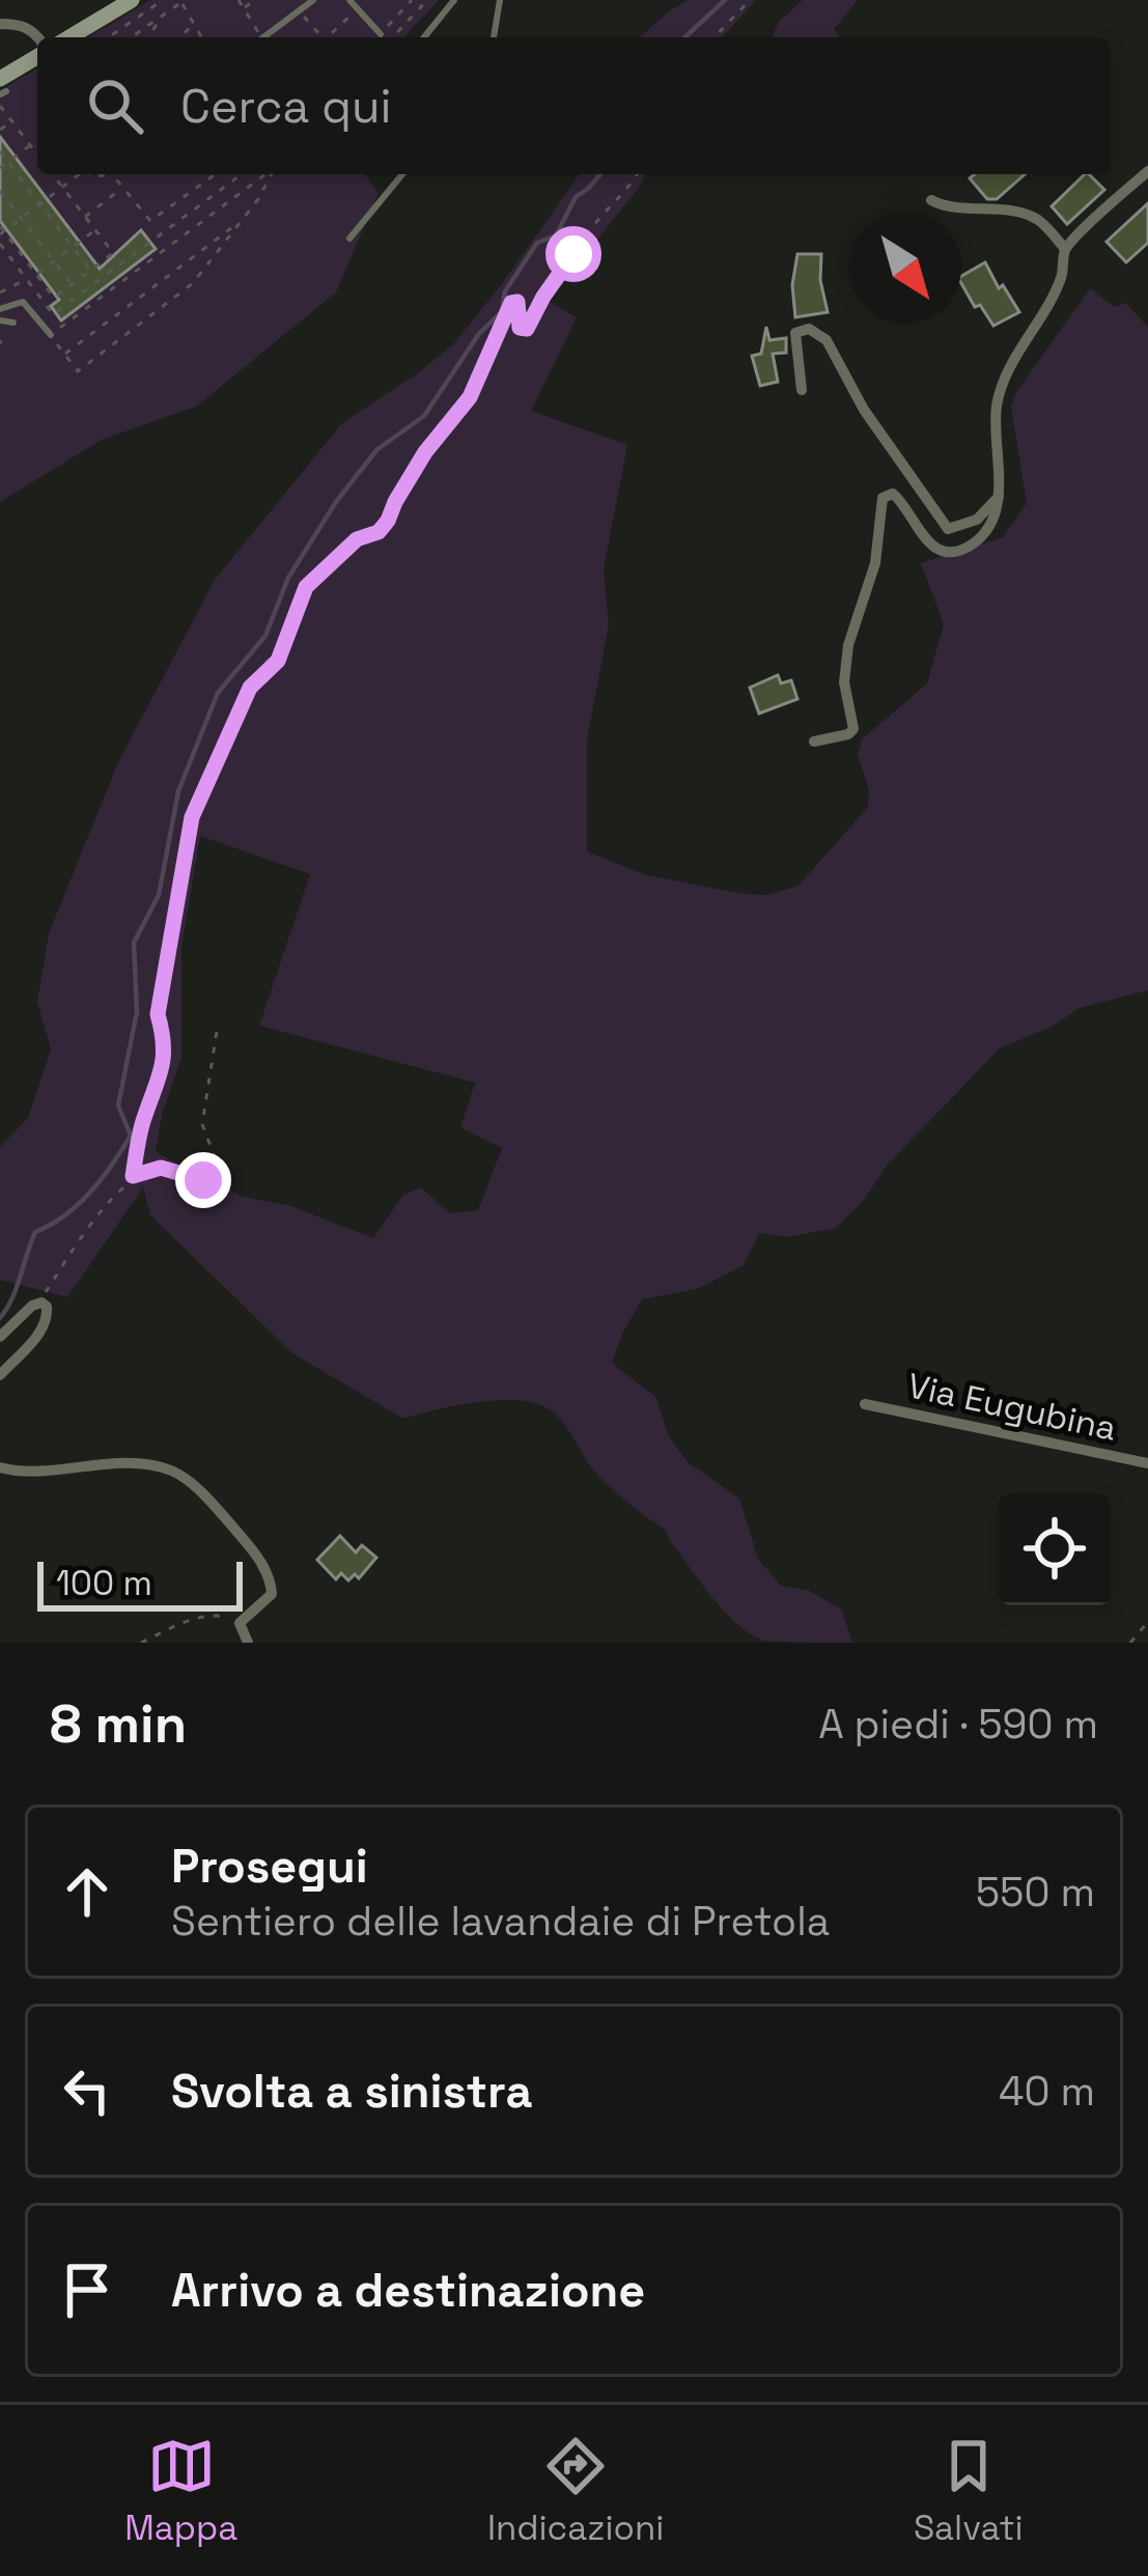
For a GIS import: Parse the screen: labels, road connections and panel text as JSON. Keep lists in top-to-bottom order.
{
  "streets": {
    "street": ["Via Eugubina"]
  },
  "scale_bar": "100 m",
  "north": "bottom right",
  "page": {
    "search": "Cerca qui",
    "scale": "100 m",
    "heading": ["8 min", "A piedi · 590 m"],
    "list": [
      ["Prosegui", "Sentiero delle lavandaie di Pretola", "550 m"],
      ["Svolta a sinistra", "40 m"],
      "Arrivo a destinazione"
    ],
    "nav": ["Mappa", "Indicazioni", "Salvati"]
  }
}
